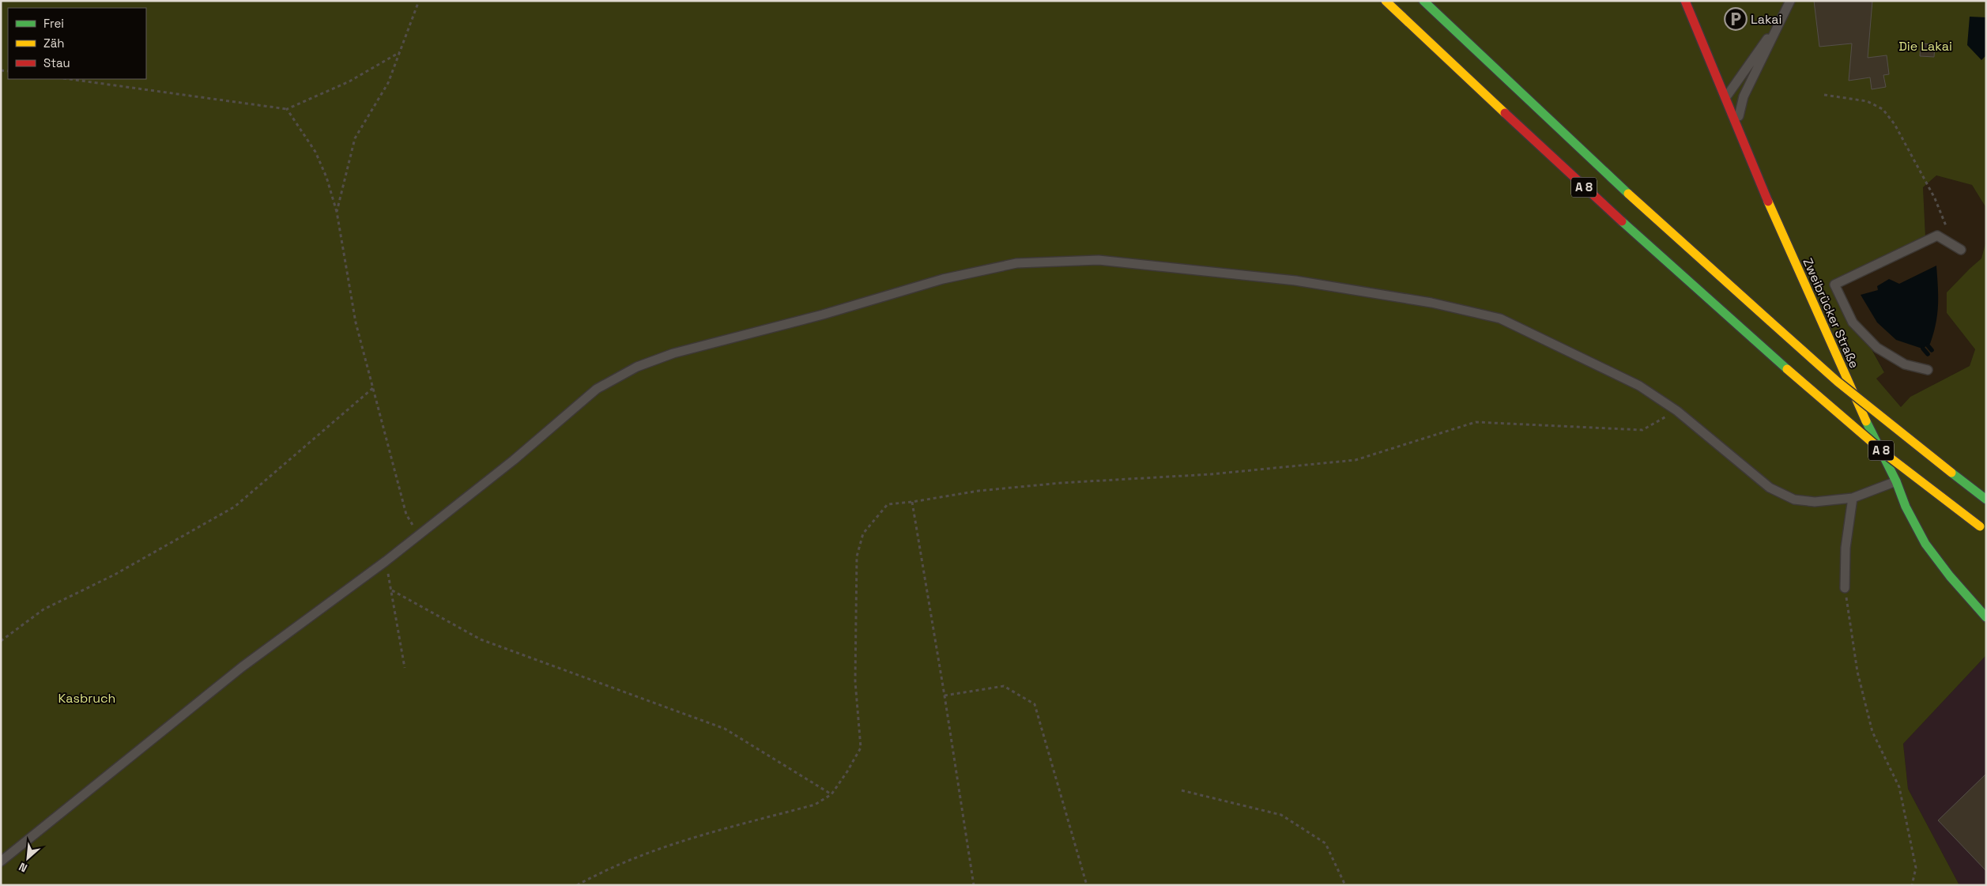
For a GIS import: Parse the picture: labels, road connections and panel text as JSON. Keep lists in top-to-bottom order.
{
  "streets": {
    "main road": ["A 8", "Zweibrücker Straße"]
  },
  "parks": ["Die Lakai", "Kasbruch"],
  "places": {
    "parking": ["Lakai"]
  },
  "legend": ["Frei", "Zäh", "Stau"],
  "north": "bottom left"
}
